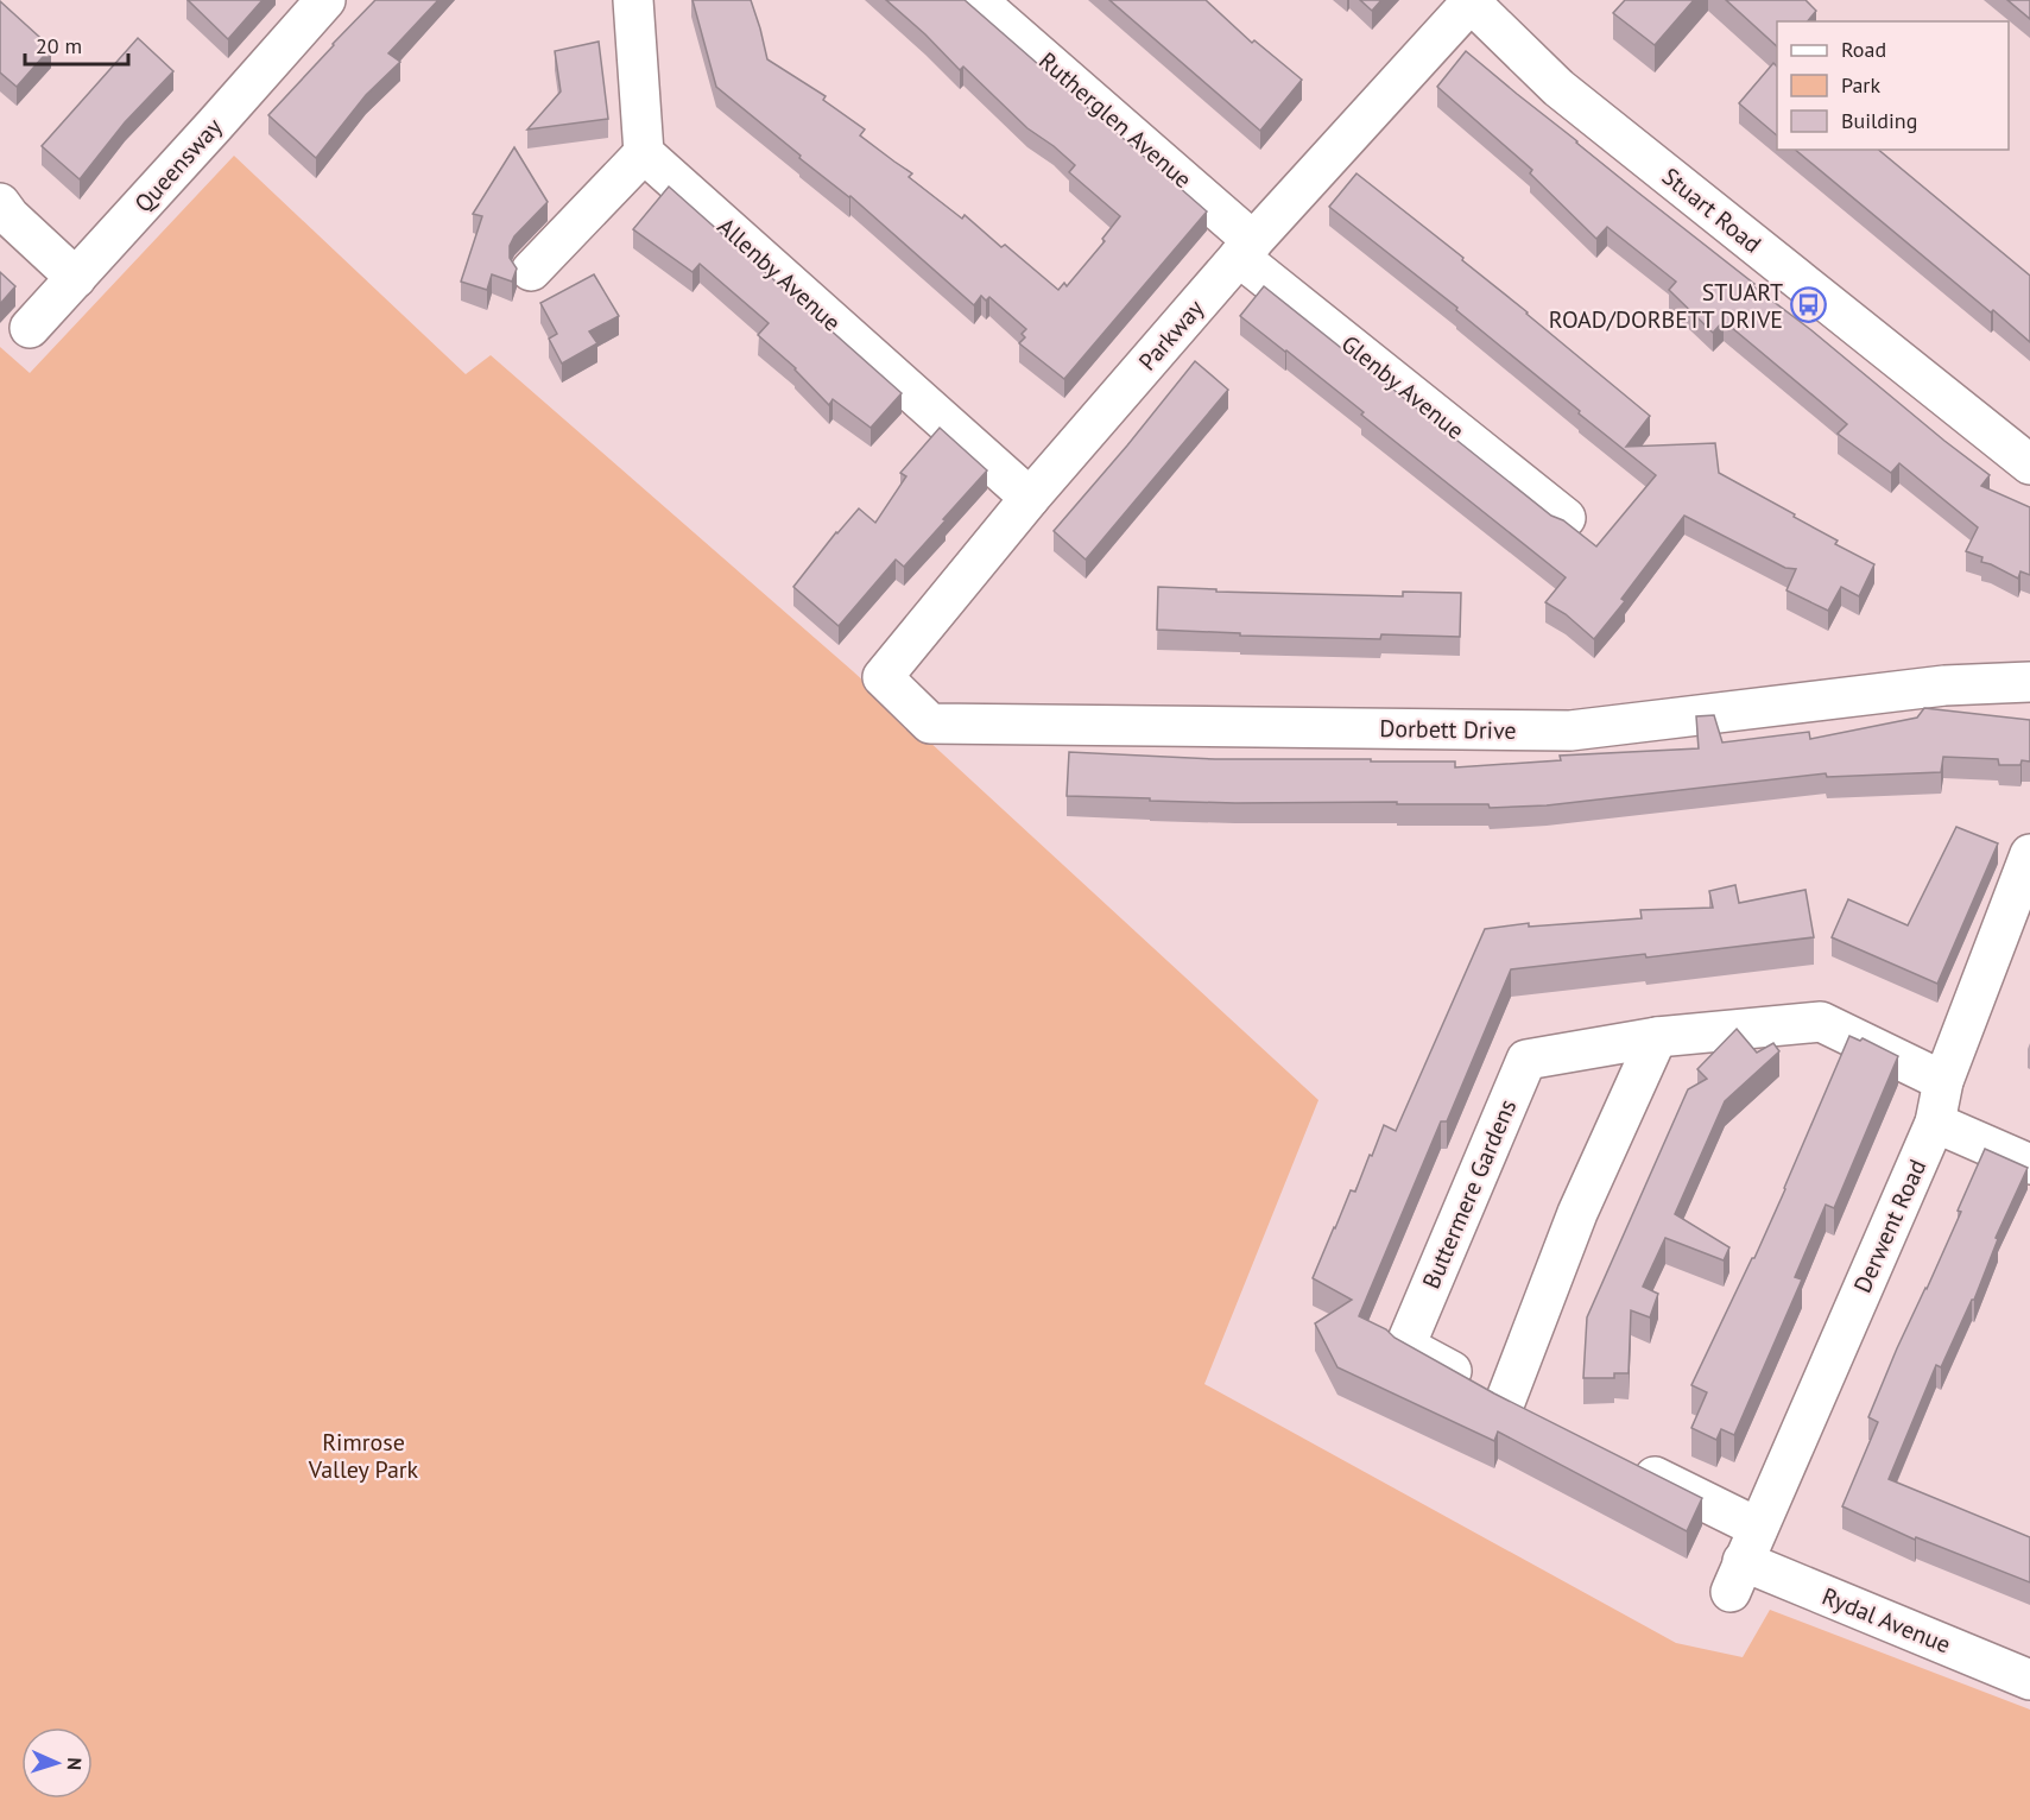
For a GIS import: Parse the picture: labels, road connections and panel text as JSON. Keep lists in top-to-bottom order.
{
  "streets": {
    "street": [
      "Rutherglen Avenue",
      "Queensway",
      "Stuart Road",
      "Allenby Avenue",
      "Parkway",
      "Glenby Avenue",
      "Dorbett Drive",
      "Buttermere Gardens",
      "Derwent Road",
      "Rydal Avenue"
    ]
  },
  "crossings": [
    ["Rutherglen Avenue", "Parkway"],
    ["Rutherglen Avenue", "Glenby Avenue"],
    ["Stuart Road", "Parkway"],
    ["Allenby Avenue", "Parkway"],
    ["Parkway", "Glenby Avenue"],
    ["Parkway", "Dorbett Drive"],
    ["Buttermere Gardens", "Derwent Road"],
    ["Derwent Road", "Rydal Avenue"]
  ],
  "parks": ["Rimrose Valley Park"],
  "places": {
    "bus stop": ["STUART ROAD/DORBETT DRIVE"]
  },
  "legend": ["Road", "Park", "Building"],
  "scale_bar": "20 m",
  "north": "right"
}
